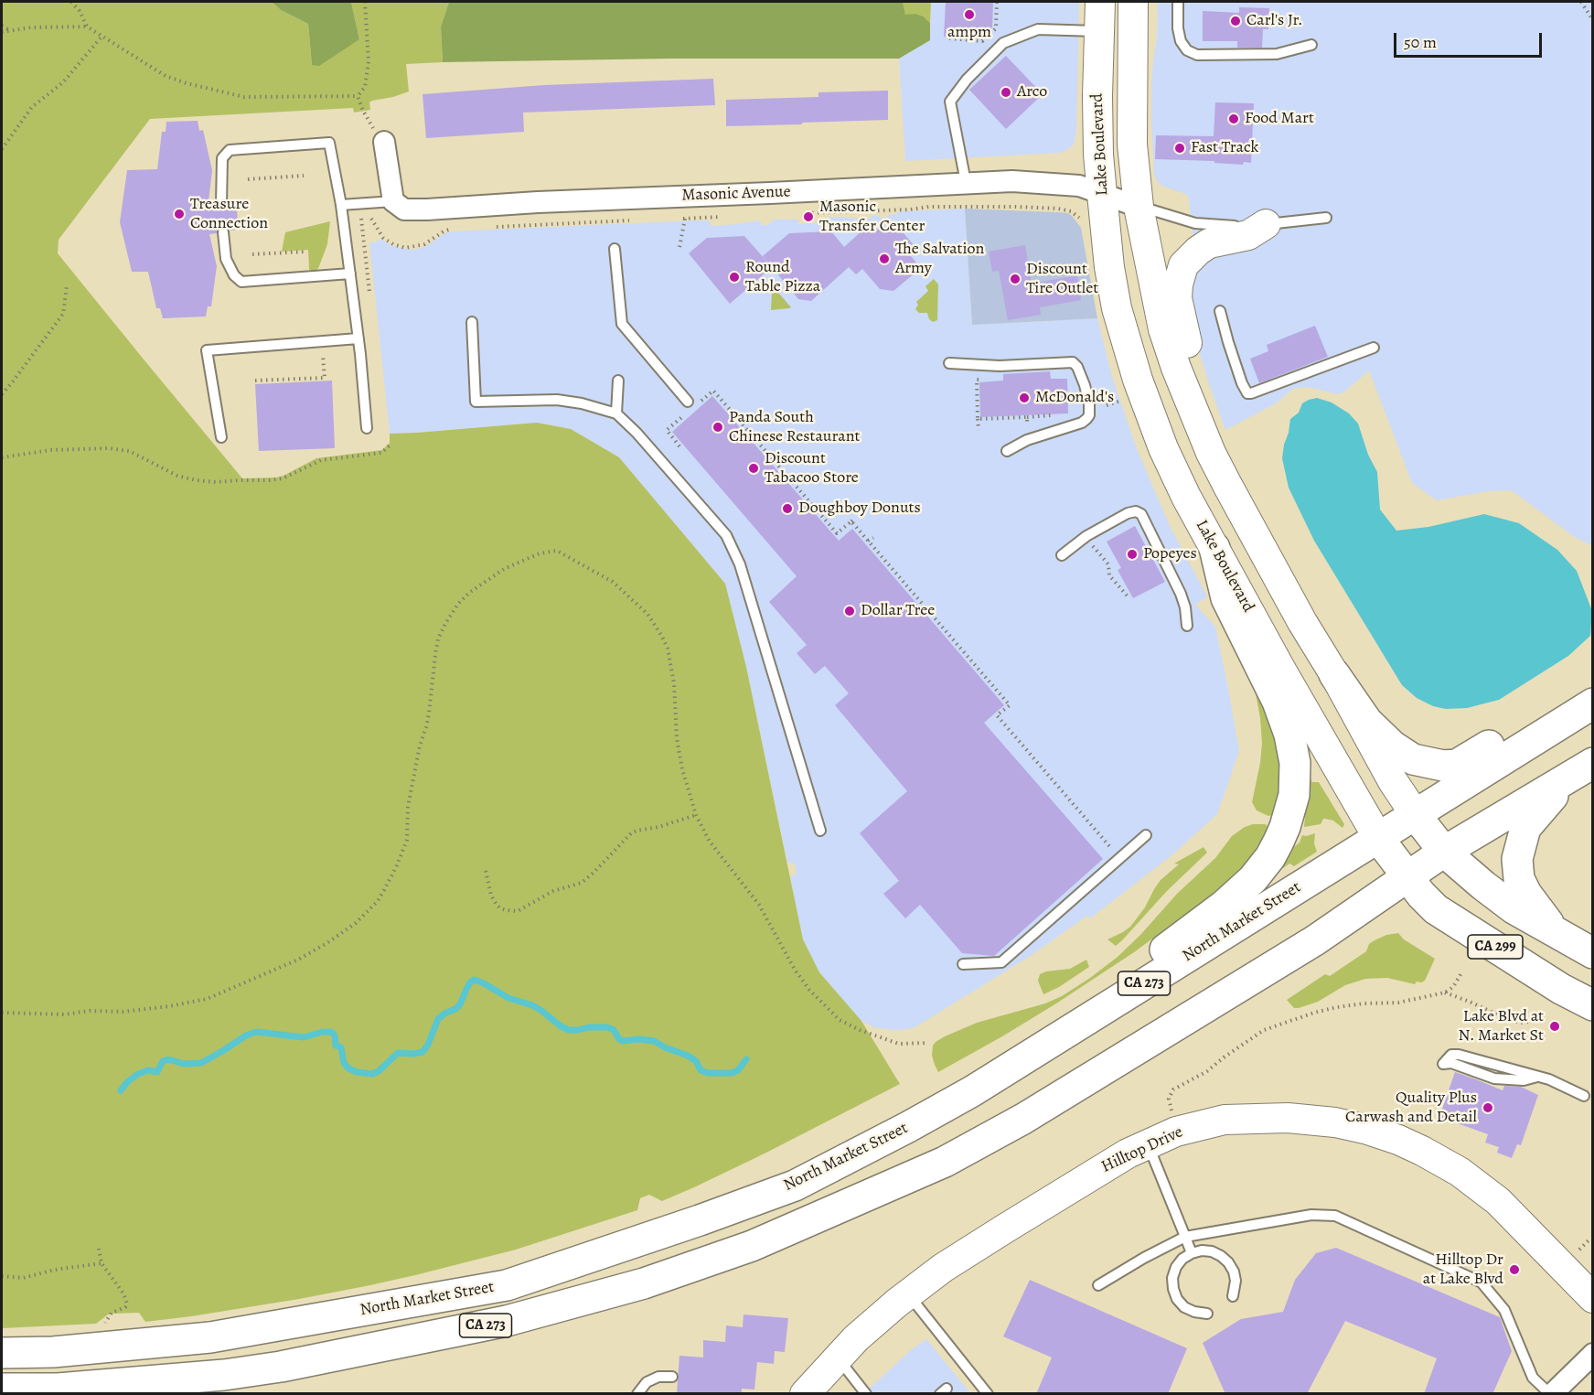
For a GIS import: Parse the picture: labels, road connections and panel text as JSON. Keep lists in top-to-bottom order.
{
  "streets": {
    "main road": [
      "Lake Boulevard",
      "North Market Street",
      "CA 299",
      "CA 273",
      "Hilltop Drive"
    ],
    "street": ["Masonic Avenue"]
  },
  "crossings": [
    ["Lake Boulevard", "Masonic Avenue"],
    ["Lake Boulevard", "North Market Street"],
    ["Lake Boulevard", "CA 273"]
  ],
  "places": [
    "ampm",
    "Carl's Jr.",
    "Arco",
    "Food Mart",
    "Fast Track",
    "Treasure Connection",
    "Masonic Transfer Center",
    "The Salvation Army",
    "Round Table Pizza",
    "Discount Tire Outlet",
    "McDonald's",
    "Panda South Chinese Restaurant",
    "Discount Tabacoo Store",
    "Doughboy Donuts",
    "Popeyes",
    "Dollar Tree",
    "Lake Blvd at N. Market St",
    "Quality Plus Carwash and Detail",
    "Hilltop Dr at Lake Blvd"
  ],
  "scale_bar": "50 m"
}
